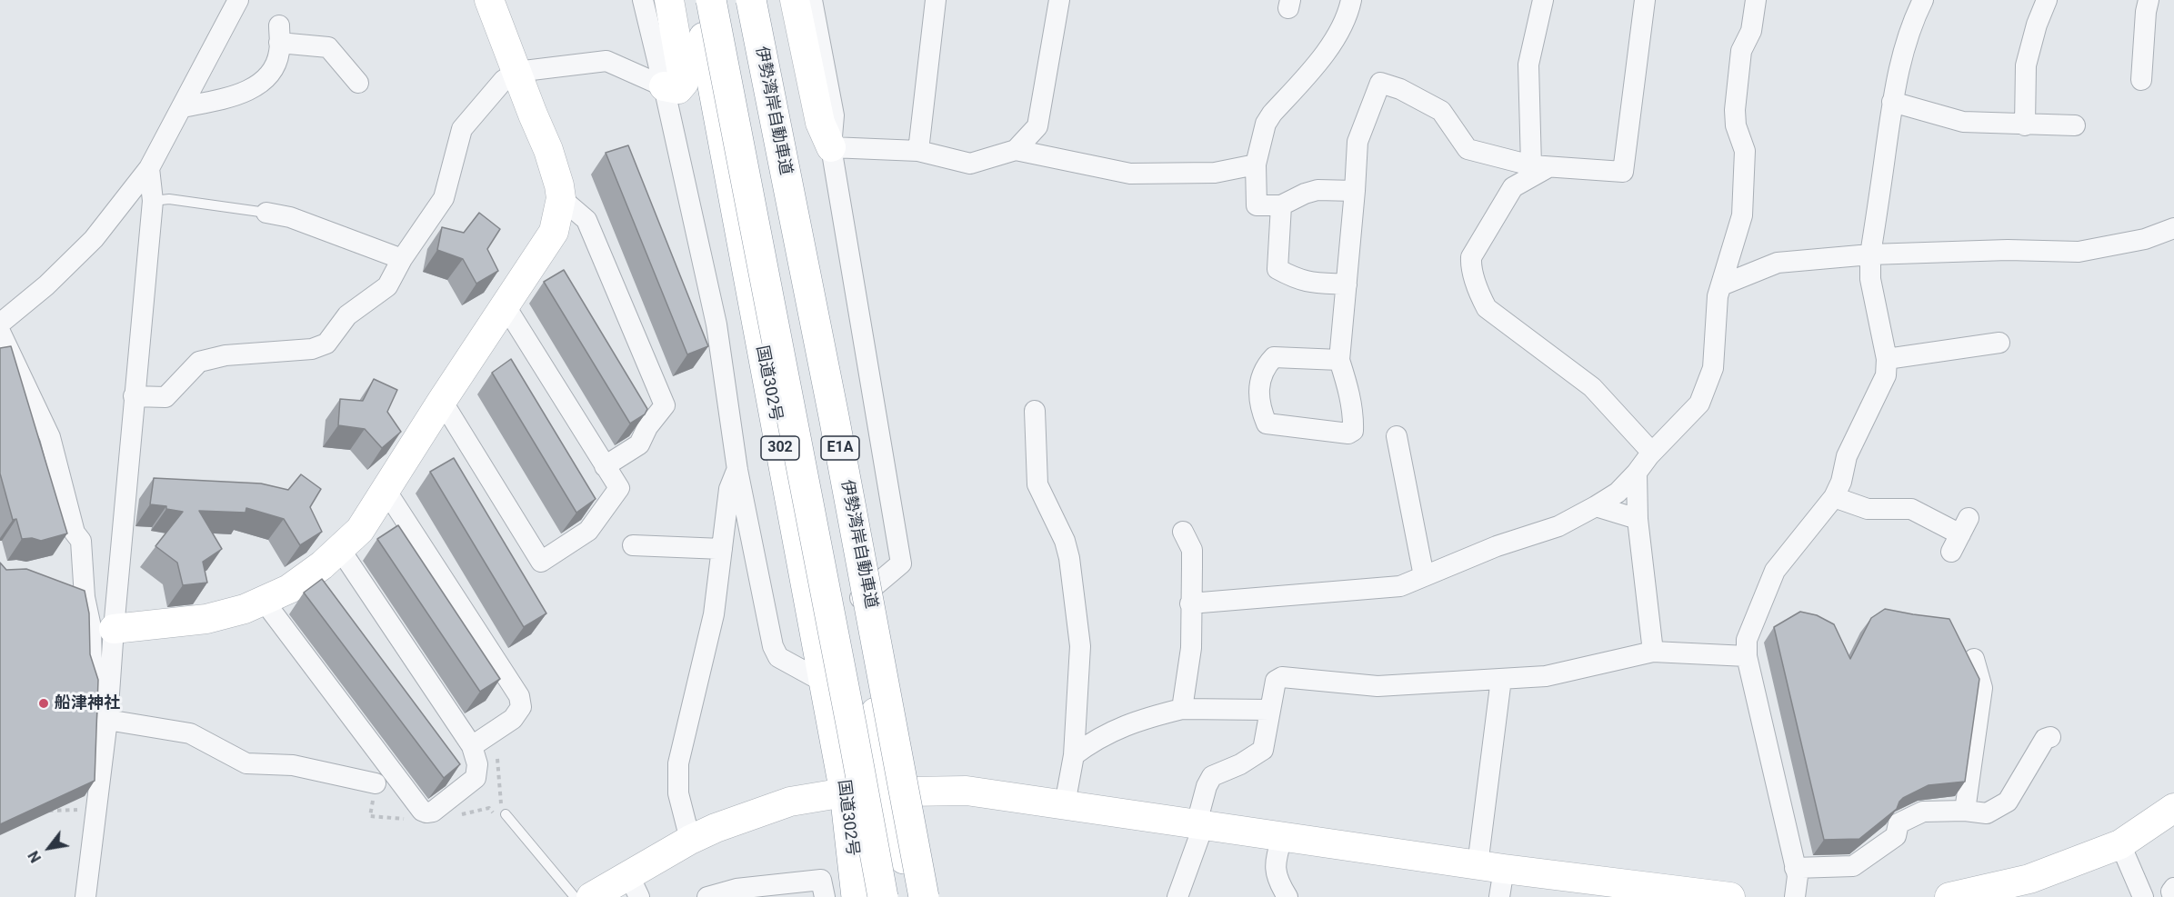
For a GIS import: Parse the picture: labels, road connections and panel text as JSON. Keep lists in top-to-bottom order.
{
  "streets": {
    "highway": [
      "伊勢湾岸自動車道",
      "国道302号",
      "302",
      "E1A"
    ]
  },
  "places": ["船津神社"],
  "north": "bottom left"
}
